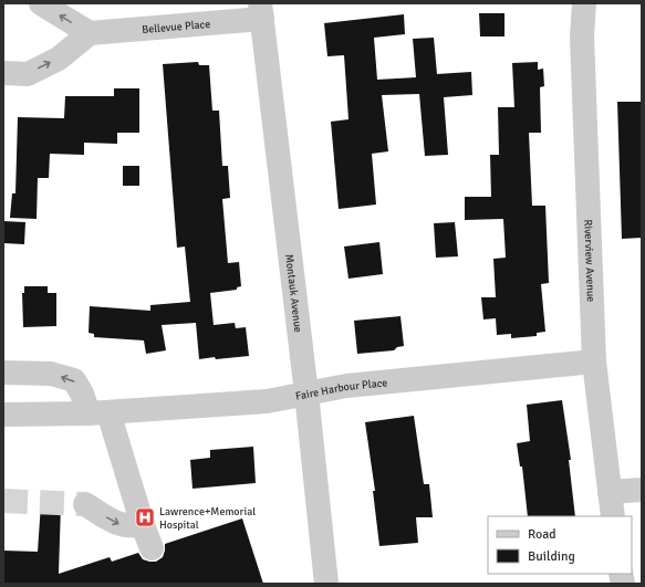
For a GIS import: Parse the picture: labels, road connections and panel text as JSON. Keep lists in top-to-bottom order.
{
  "streets": {
    "street": [
      "Bellevue Place",
      "Riverview Avenue",
      "Montauk Avenue",
      "Faire Harbour Place"
    ]
  },
  "crossings": [
    ["Bellevue Place", "Montauk Avenue"],
    ["Riverview Avenue", "Faire Harbour Place"],
    ["Montauk Avenue", "Faire Harbour Place"]
  ],
  "places": {
    "hospital": ["Lawrence+Memorial Hospital"]
  },
  "legend": ["Road", "Building"]
}
